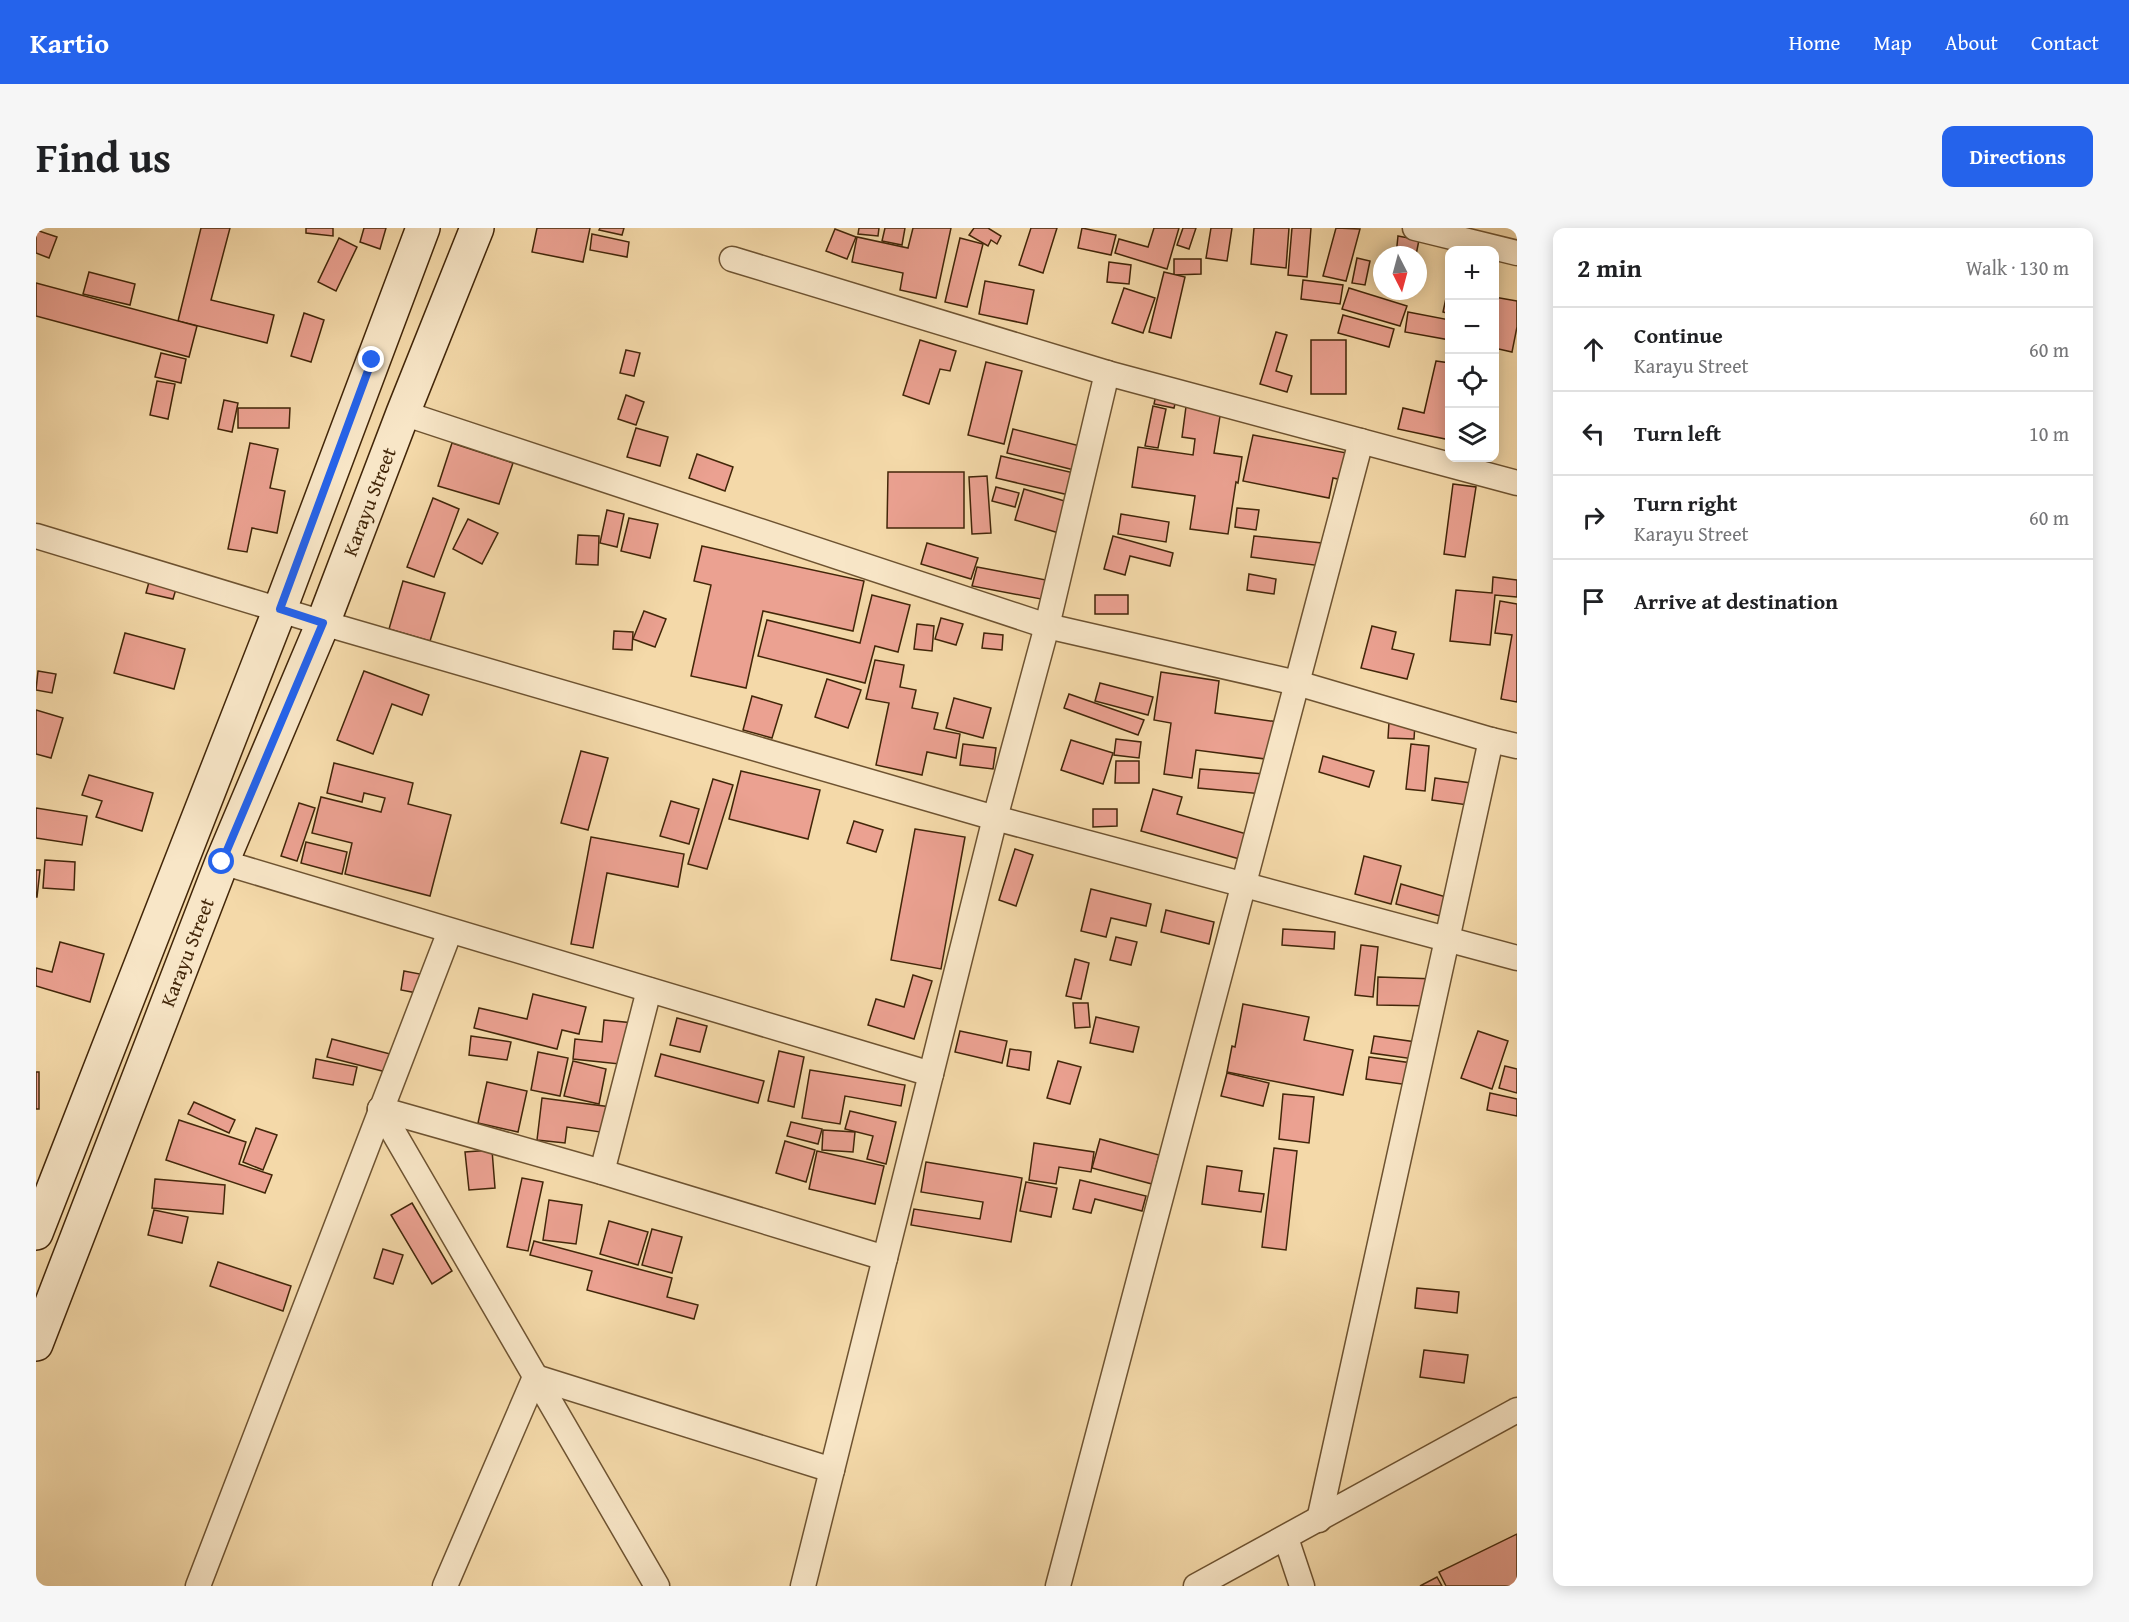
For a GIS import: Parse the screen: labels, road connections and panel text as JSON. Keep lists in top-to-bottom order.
{
  "streets": {
    "main road": ["Karayu Street"]
  },
  "north": "bottom",
  "page": {
    "header": "Kartio",
    "nav": [
      "Home",
      "Map",
      "About",
      "Contact"
    ],
    "title": "Find us",
    "buttons": "Directions",
    "heading": ["2 min", "Walk · 130 m"],
    "map_buttons": ["+", "−"],
    "list": [
      ["Continue", "Karayu Street", "60 m"],
      ["Turn left", "10 m"],
      ["Turn right", "Karayu Street", "60 m"],
      "Arrive at destination"
    ]
  }
}
